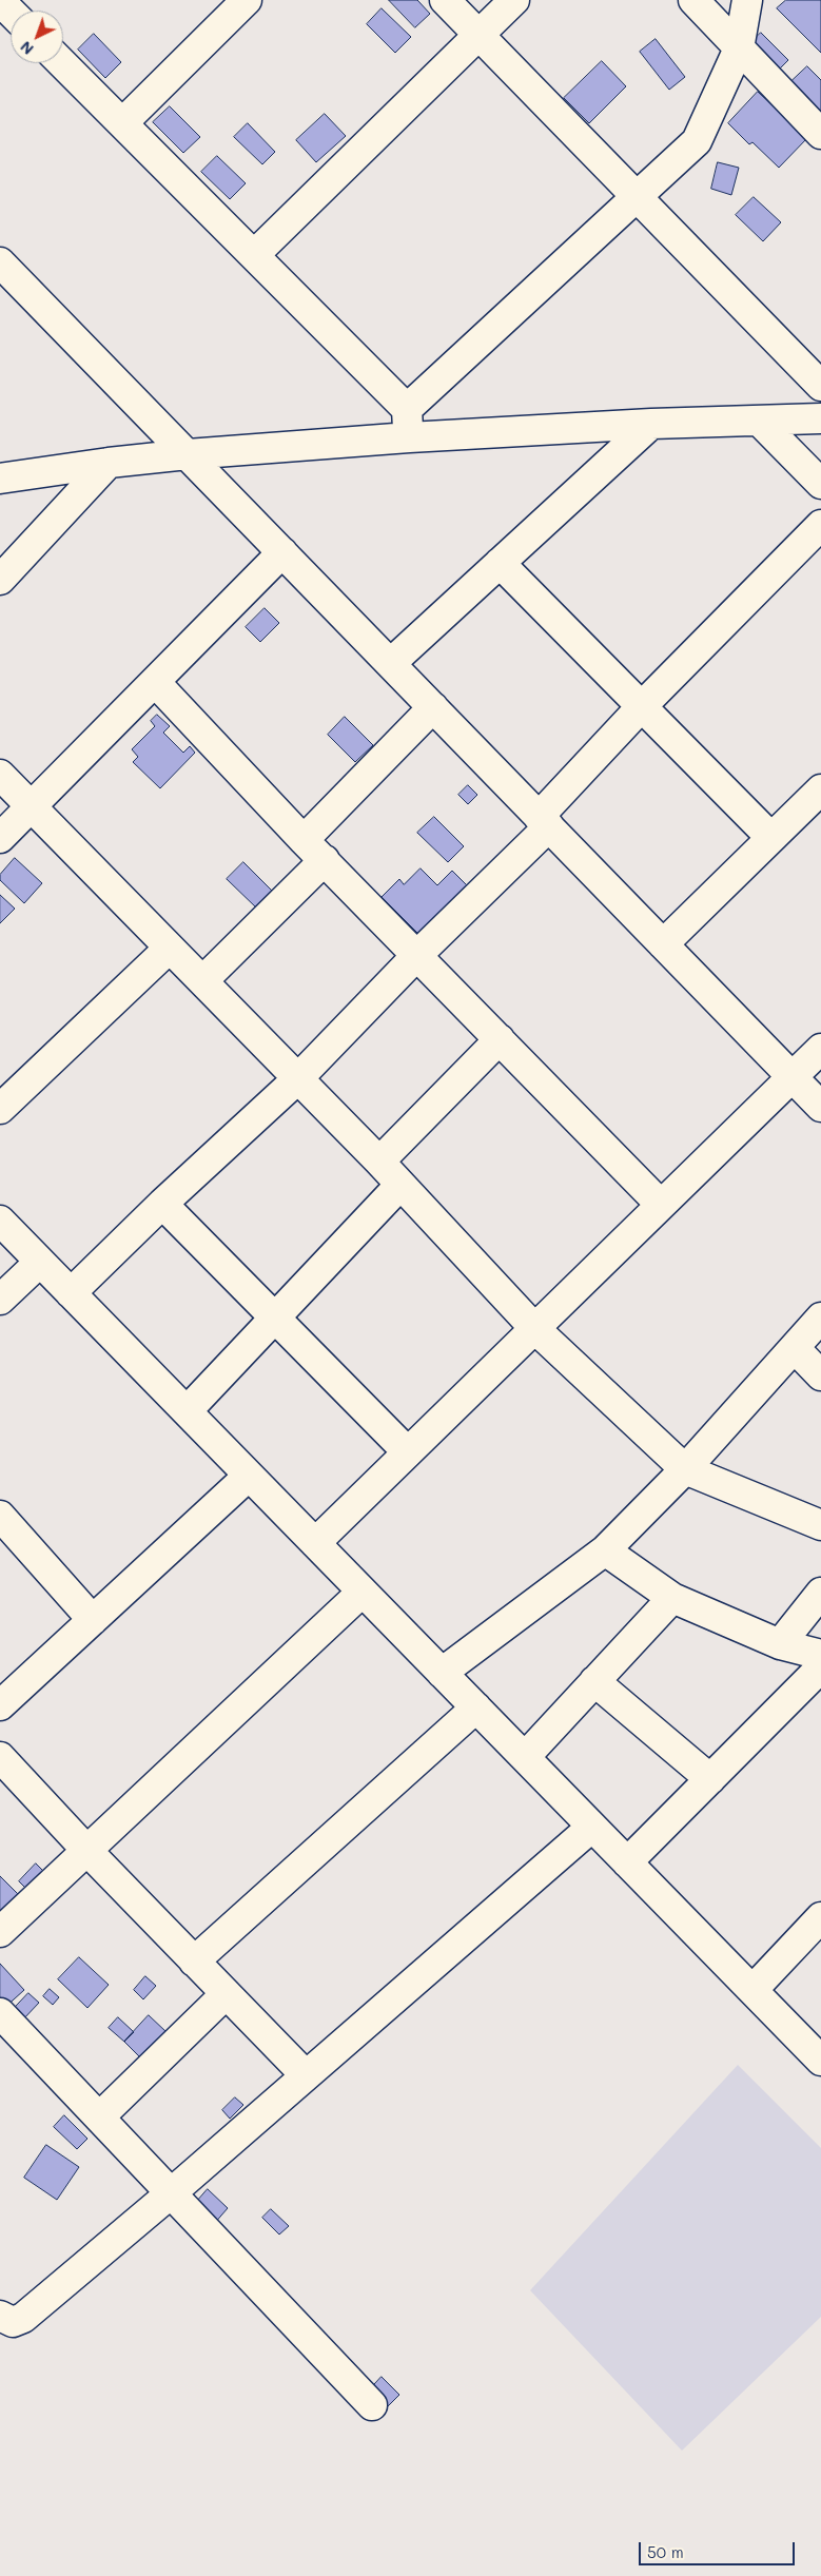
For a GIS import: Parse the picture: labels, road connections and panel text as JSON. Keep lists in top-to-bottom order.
{
  "scale_bar": "50 m",
  "north": "bottom left"
}
